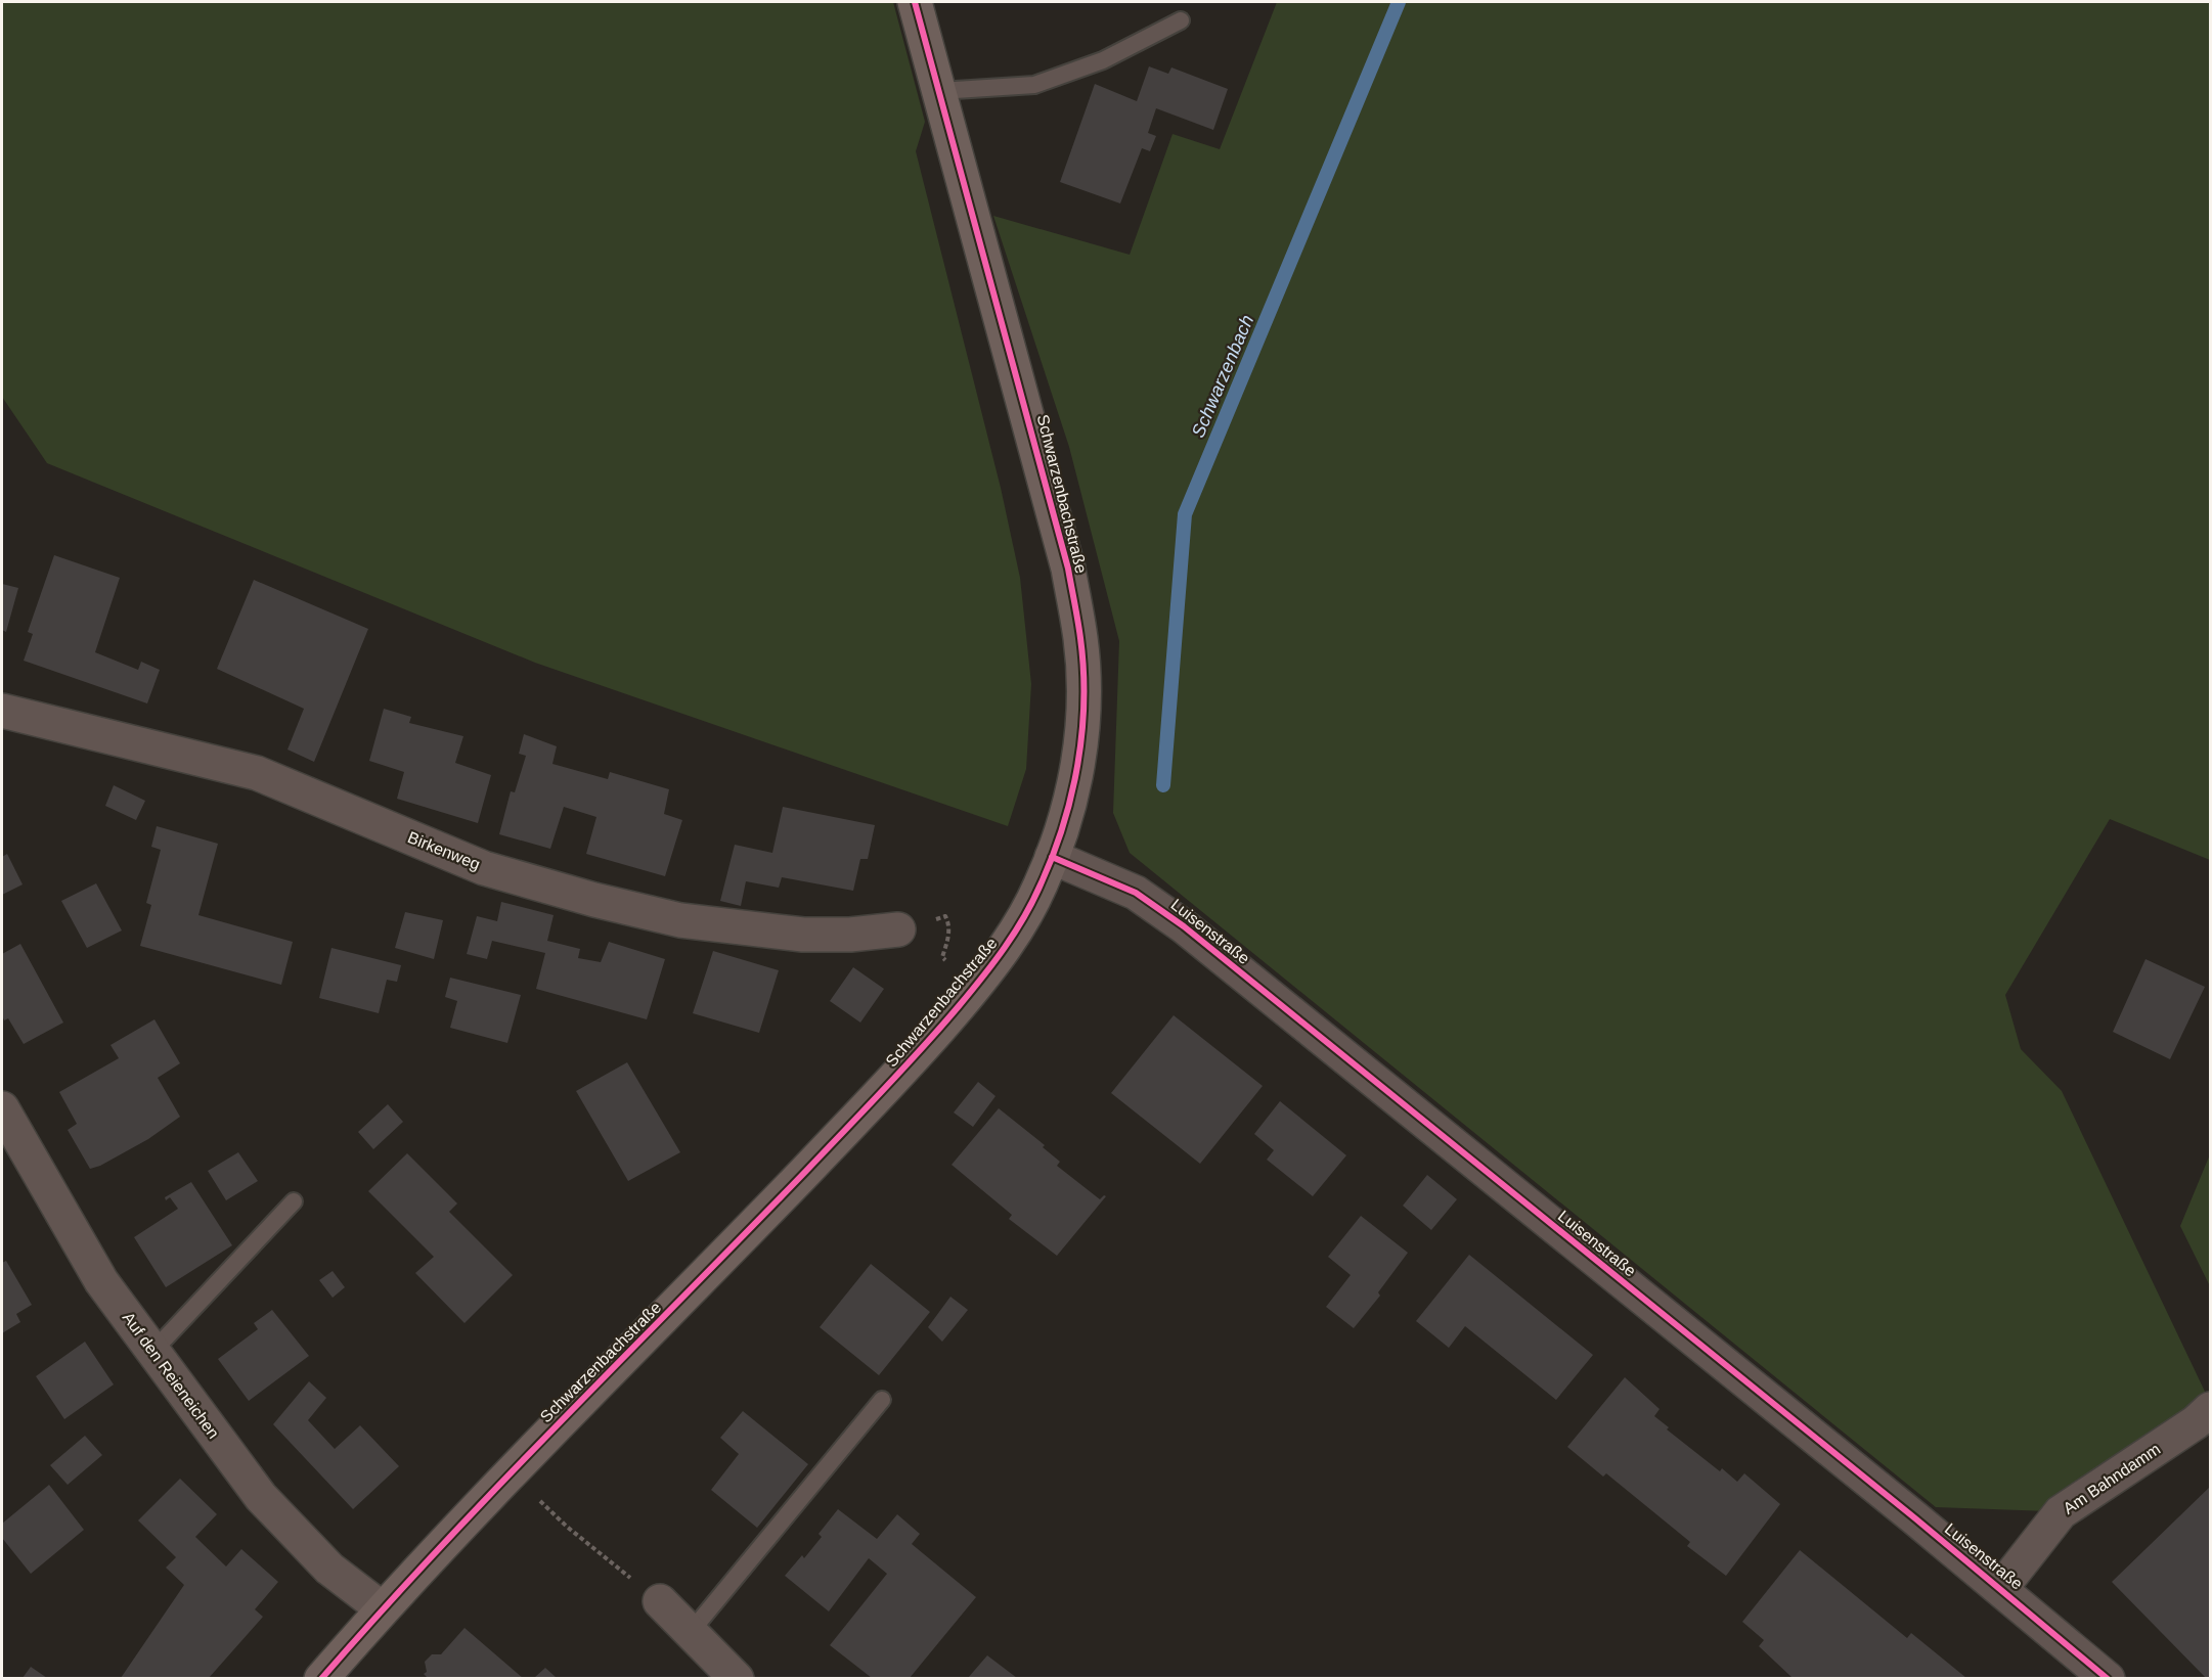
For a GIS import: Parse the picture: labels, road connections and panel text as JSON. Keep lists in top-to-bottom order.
{
  "streets": {
    "main road": ["Schwarzenbachstraße"],
    "street": [
      "Birkenweg",
      "Luisenstraße",
      "Auf den Reieneichen",
      "Am Bahndamm"
    ]
  },
  "crossings": [
    ["Schwarzenbachstraße", "Luisenstraße"],
    ["Schwarzenbachstraße", "Auf den Reieneichen"],
    ["Luisenstraße", "Am Bahndamm"]
  ],
  "water": ["Schwarzenbach"]
}
